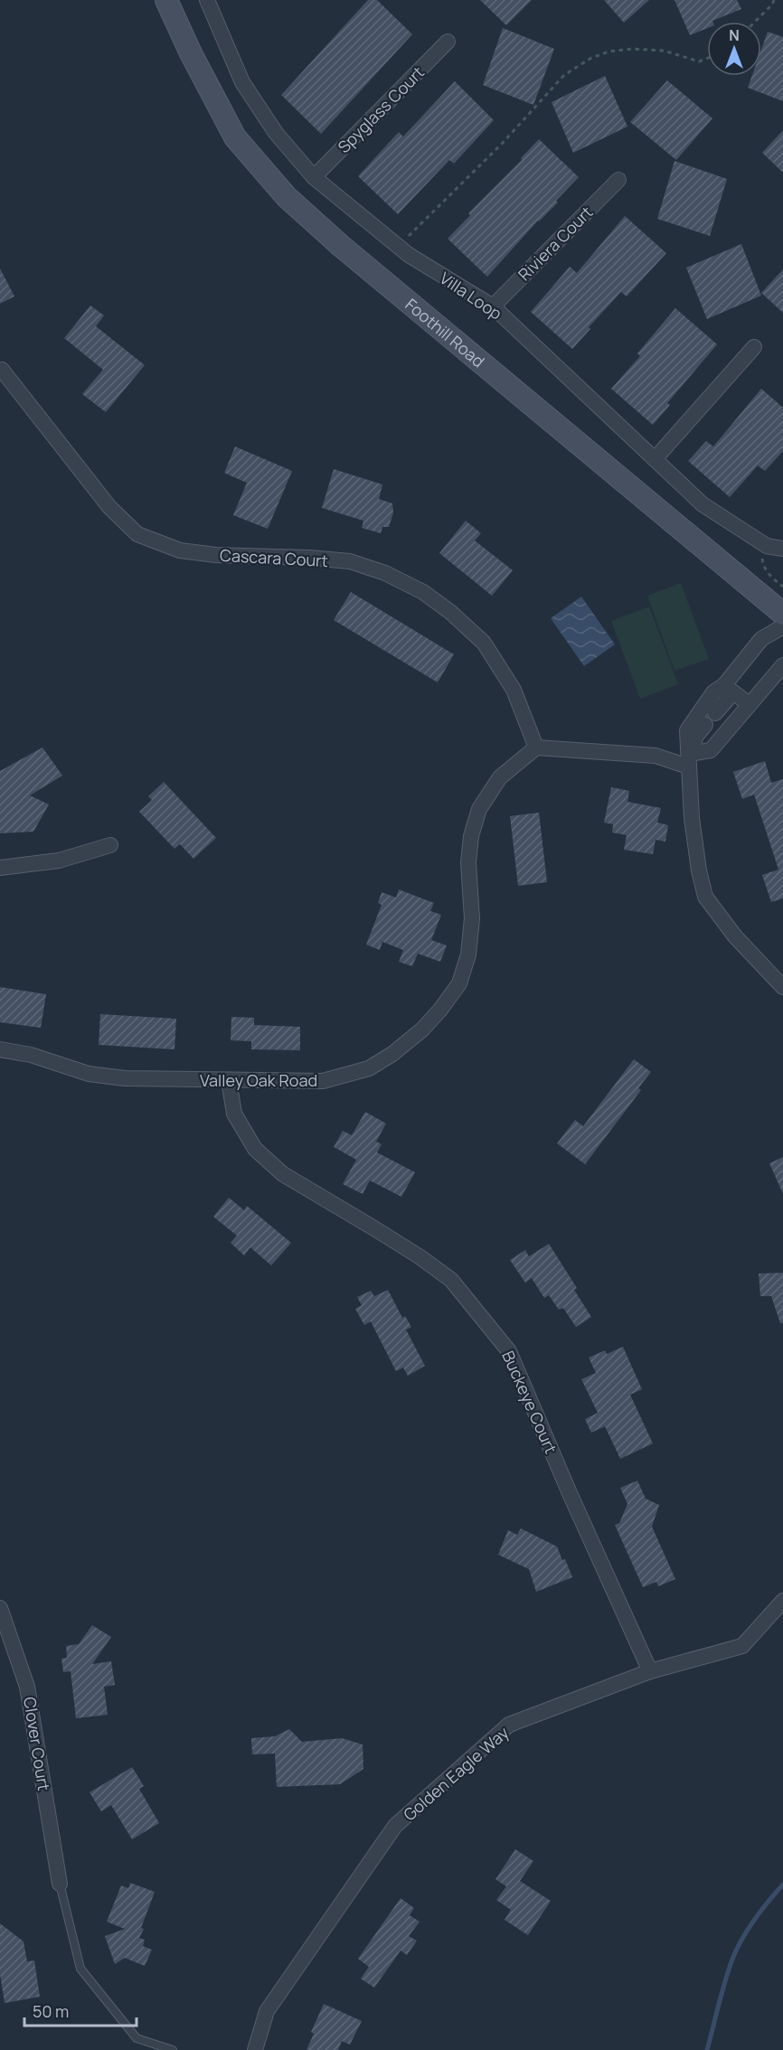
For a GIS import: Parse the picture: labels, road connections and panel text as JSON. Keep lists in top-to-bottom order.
{
  "streets": {
    "main road": ["Foothill Road"],
    "street": [
      "Spyglass Court",
      "Riviera Court",
      "Villa Loop",
      "Cascara Court",
      "Valley Oak Road",
      "Buckeye Court",
      "Clover Court",
      "Golden Eagle Way"
    ]
  },
  "crossings": [
    ["Spyglass Court", "Villa Loop"],
    ["Riviera Court", "Villa Loop"],
    ["Cascara Court", "Valley Oak Road"],
    ["Valley Oak Road", "Buckeye Court"],
    ["Buckeye Court", "Golden Eagle Way"]
  ],
  "scale_bar": "50 m",
  "north": "top"
}
